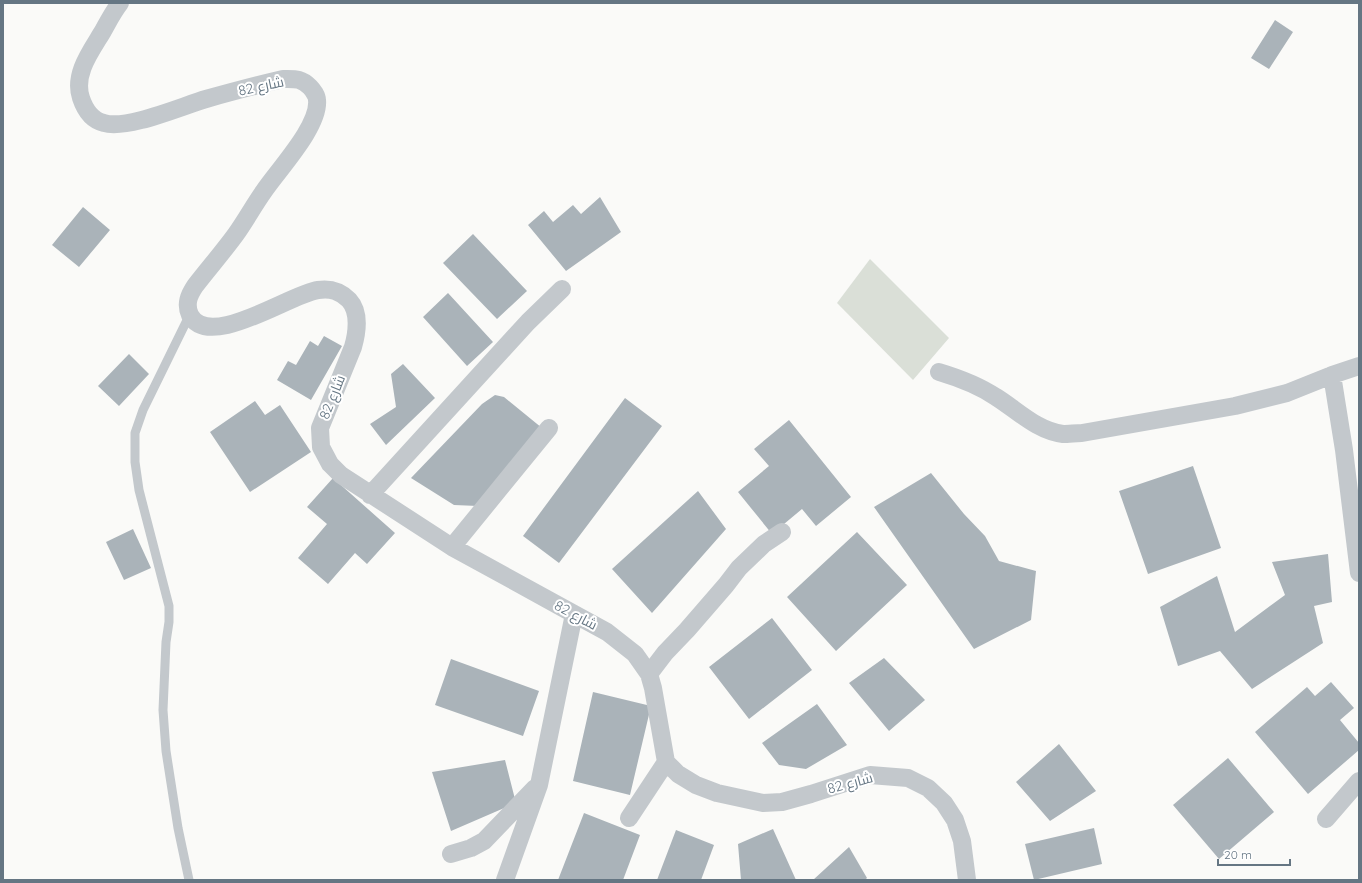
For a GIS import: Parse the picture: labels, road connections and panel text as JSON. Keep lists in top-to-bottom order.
{
  "streets": {
    "street": ["شارع 82"]
  },
  "scale_bar": "20 m"
}
